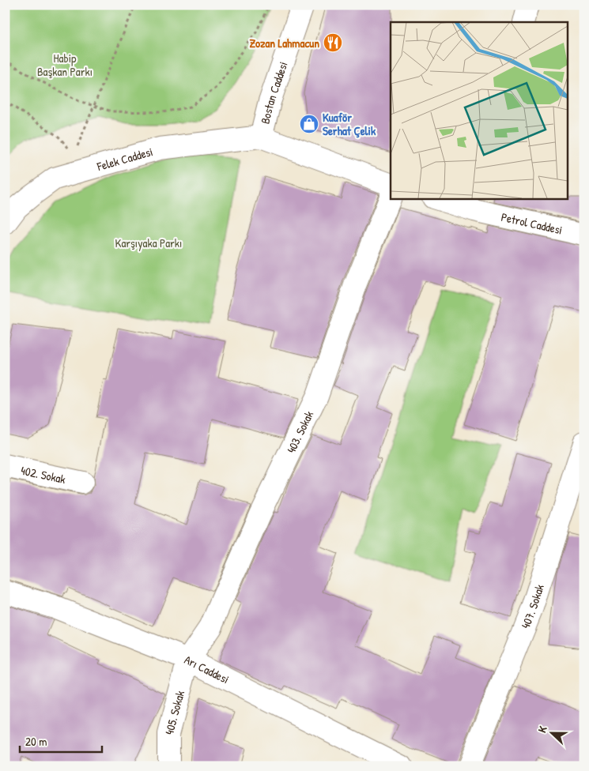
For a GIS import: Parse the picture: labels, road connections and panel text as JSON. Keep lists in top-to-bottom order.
{
  "streets": {
    "street": [
      "Bostan Caddesi",
      "Felek Caddesi",
      "Petrol Caddesi",
      "403. Sokak",
      "402. Sokak",
      "407. Sokak",
      "Arı Caddesi",
      "405. Sokak"
    ]
  },
  "crossings": [
    ["Bostan Caddesi", "Felek Caddesi"],
    ["403. Sokak", "Arı Caddesi"],
    ["403. Sokak", "405. Sokak"],
    ["Arı Caddesi", "405. Sokak"]
  ],
  "parks": ["Habip Başkan Parkı", "Karşıyaka Parkı"],
  "places": {
    "restaurant": ["Zozan Lahmacun"],
    "shop": ["Kuaför Serhat Çelik"]
  },
  "scale_bar": "20 m",
  "north": "left"
}
